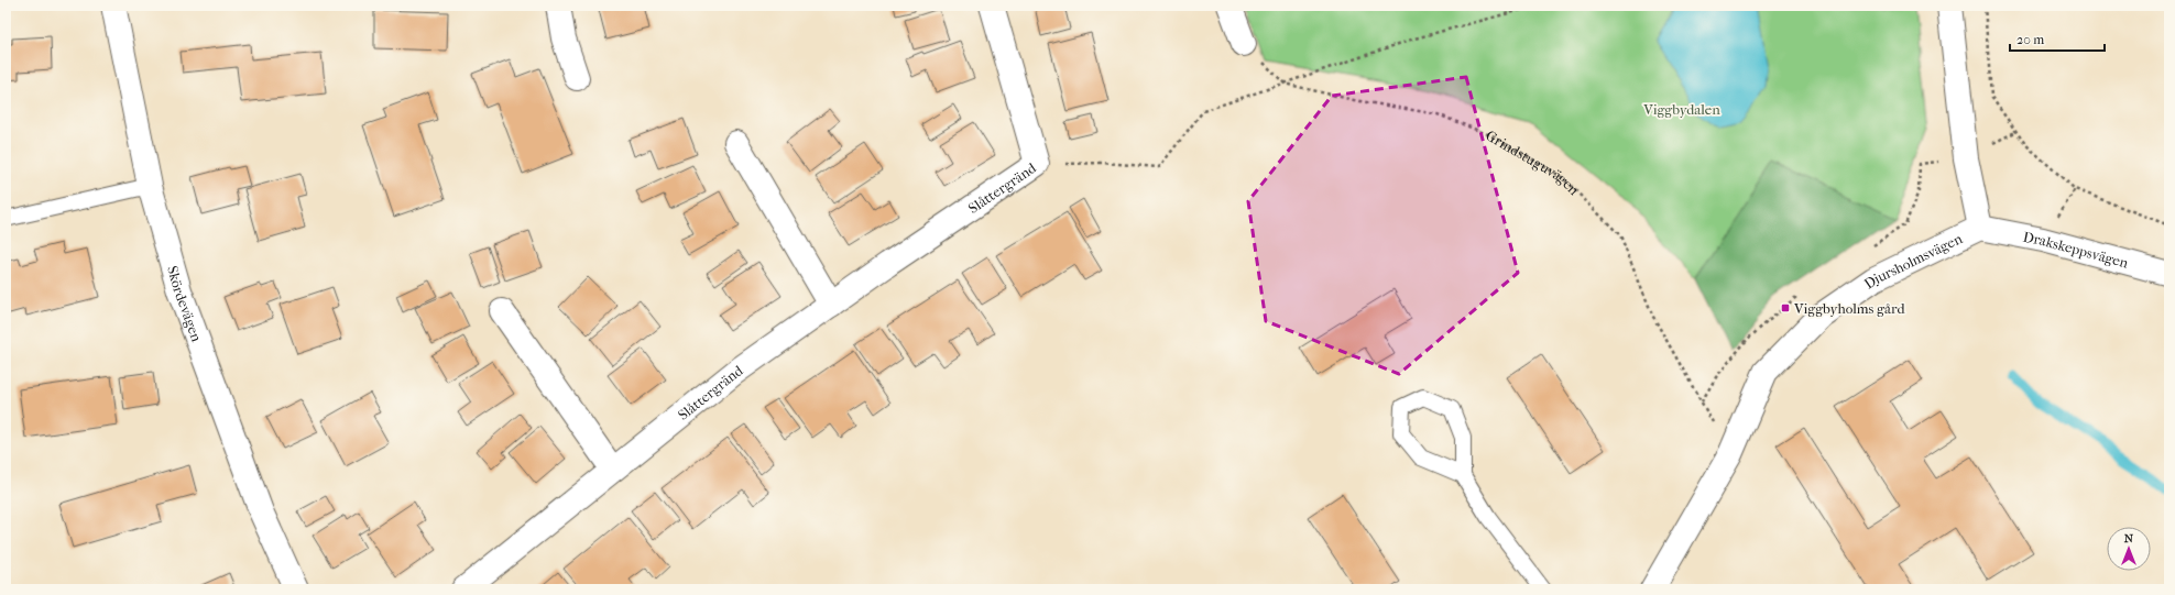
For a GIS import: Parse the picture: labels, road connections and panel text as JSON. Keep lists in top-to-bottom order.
{
  "streets": {
    "street": [
      "Slåttergränd",
      "Drakskeppsvägen",
      "Djursholmsvägen",
      "Skördevägen"
    ],
    "path": ["Grindstuguvägen"]
  },
  "crossings": [
    ["Grindstuguvägen", "Djursholmsvägen"],
    ["Drakskeppsvägen", "Djursholmsvägen"]
  ],
  "parks": ["Viggbydalen"],
  "places": {
    "transit": ["Viggbyholms gård"]
  },
  "scale_bar": "20 m",
  "north": "top"
}
